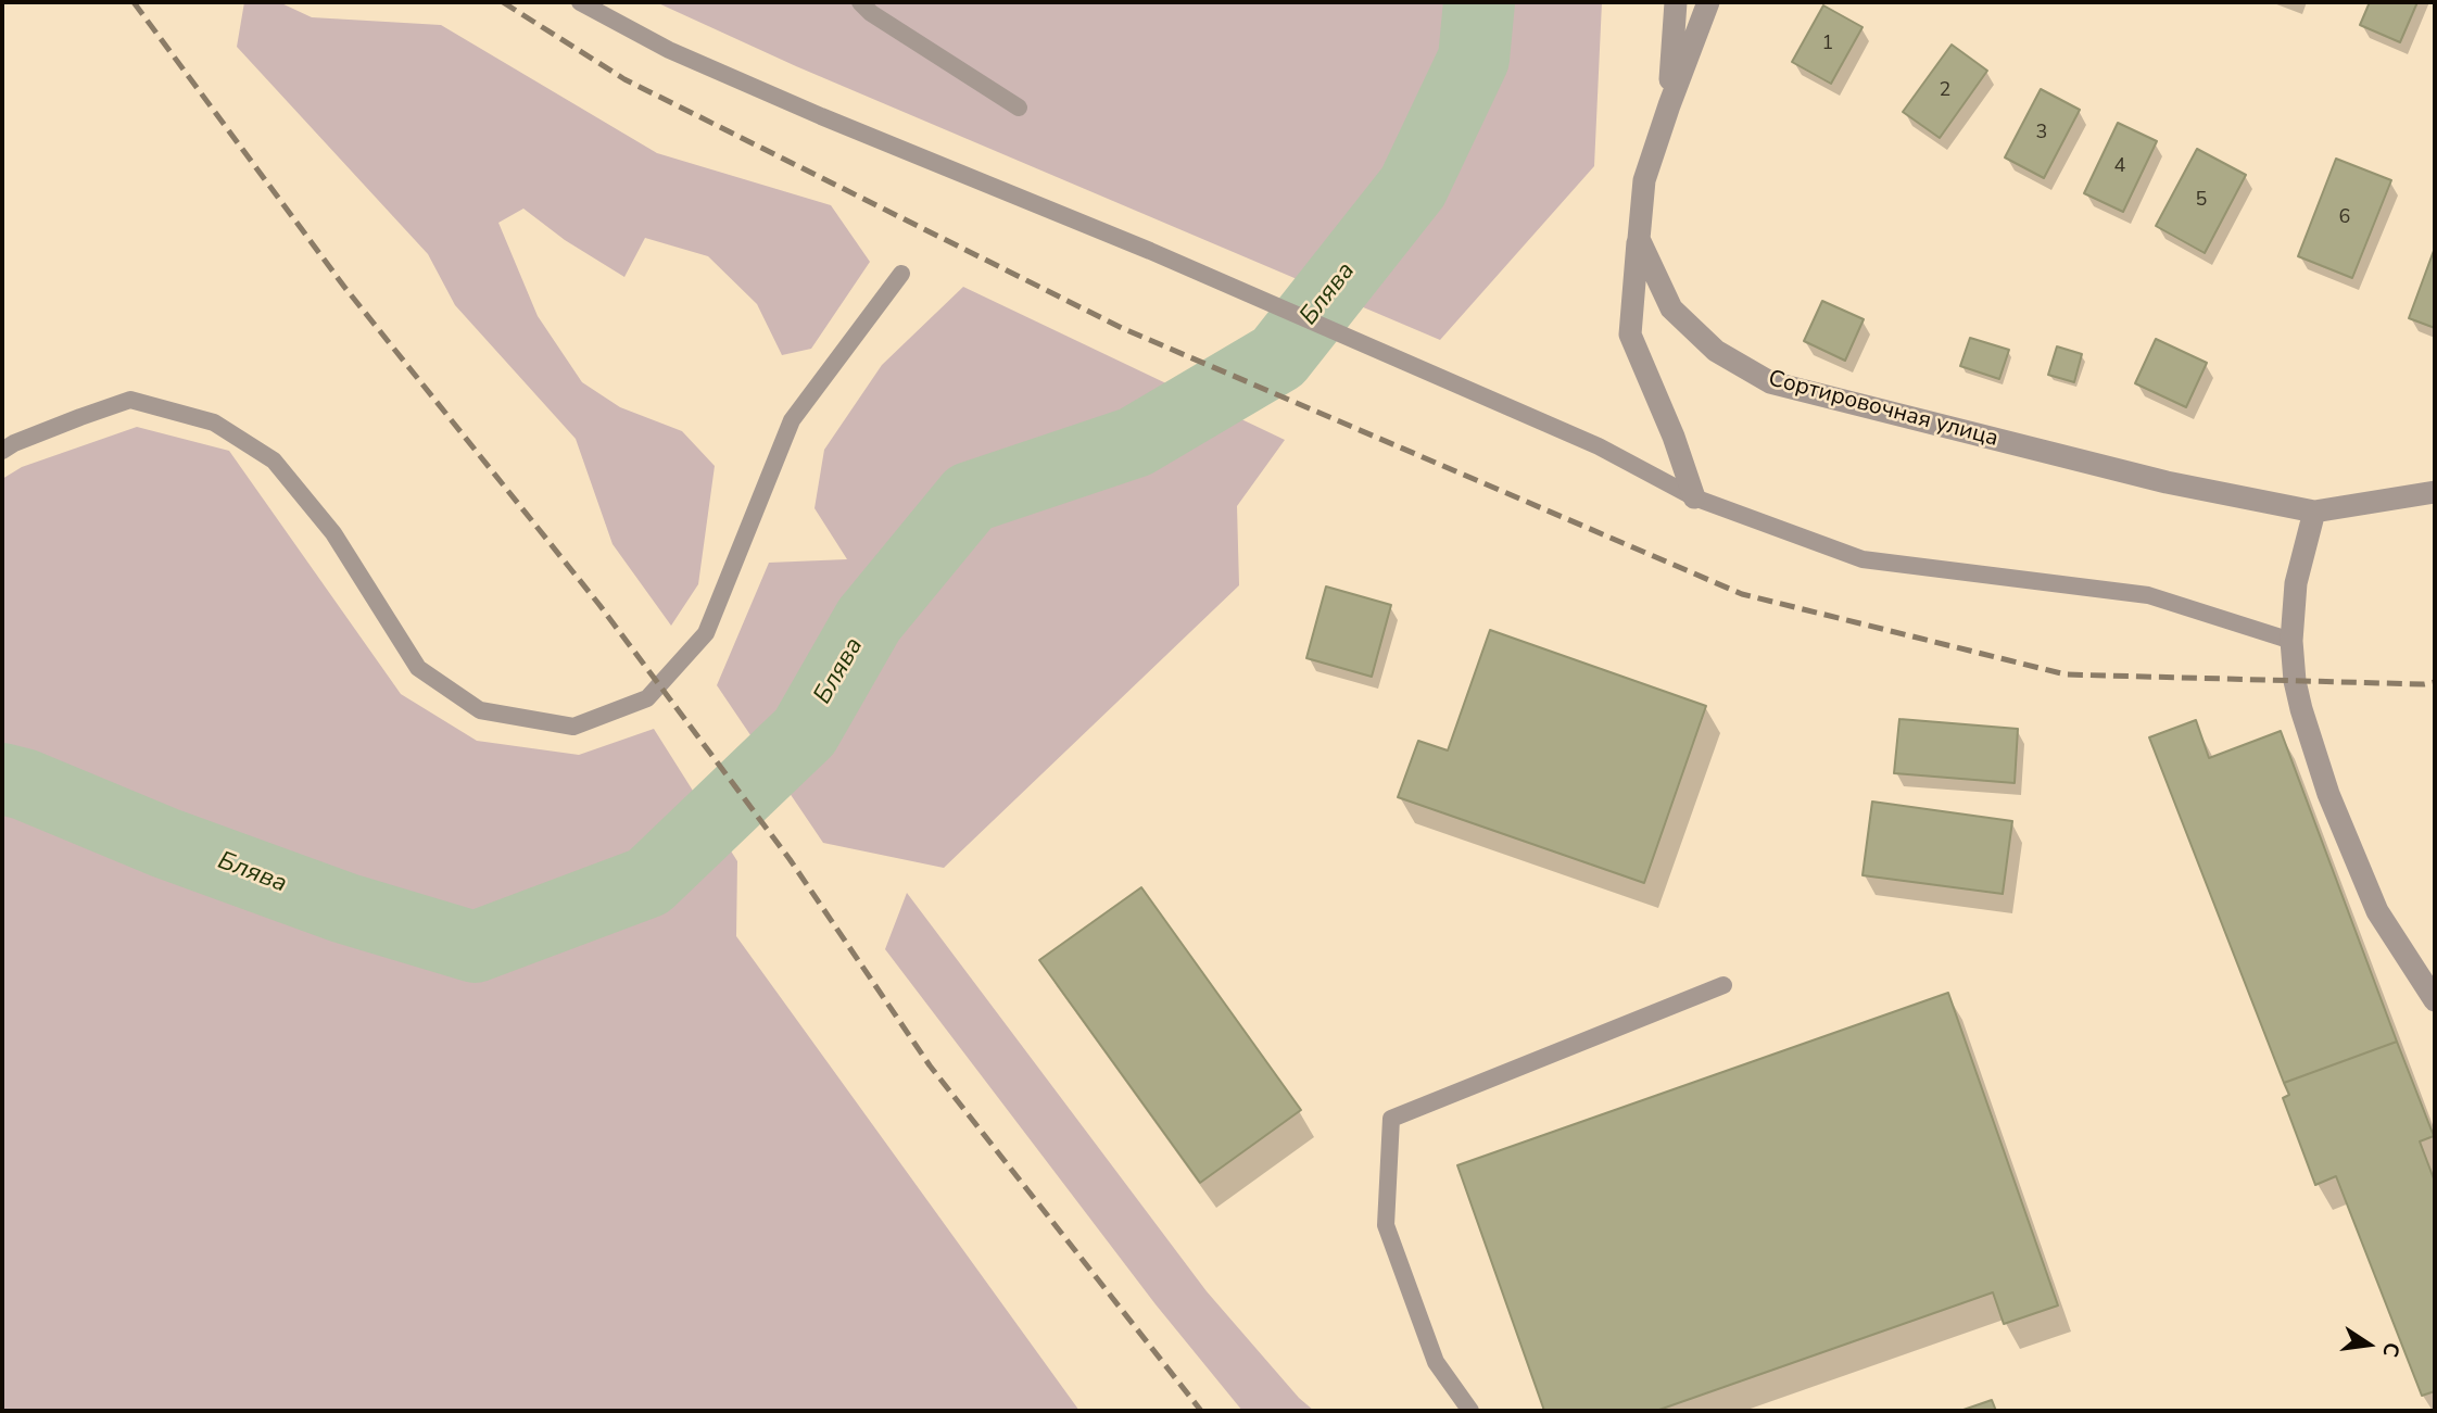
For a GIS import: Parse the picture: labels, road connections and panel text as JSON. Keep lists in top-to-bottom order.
{
  "streets": {
    "street": ["Сортировочная улица"]
  },
  "water": ["Блява"],
  "house_numbers": [
    "1",
    "2",
    "3",
    "4",
    "5",
    "6"
  ],
  "north": "right"
}
